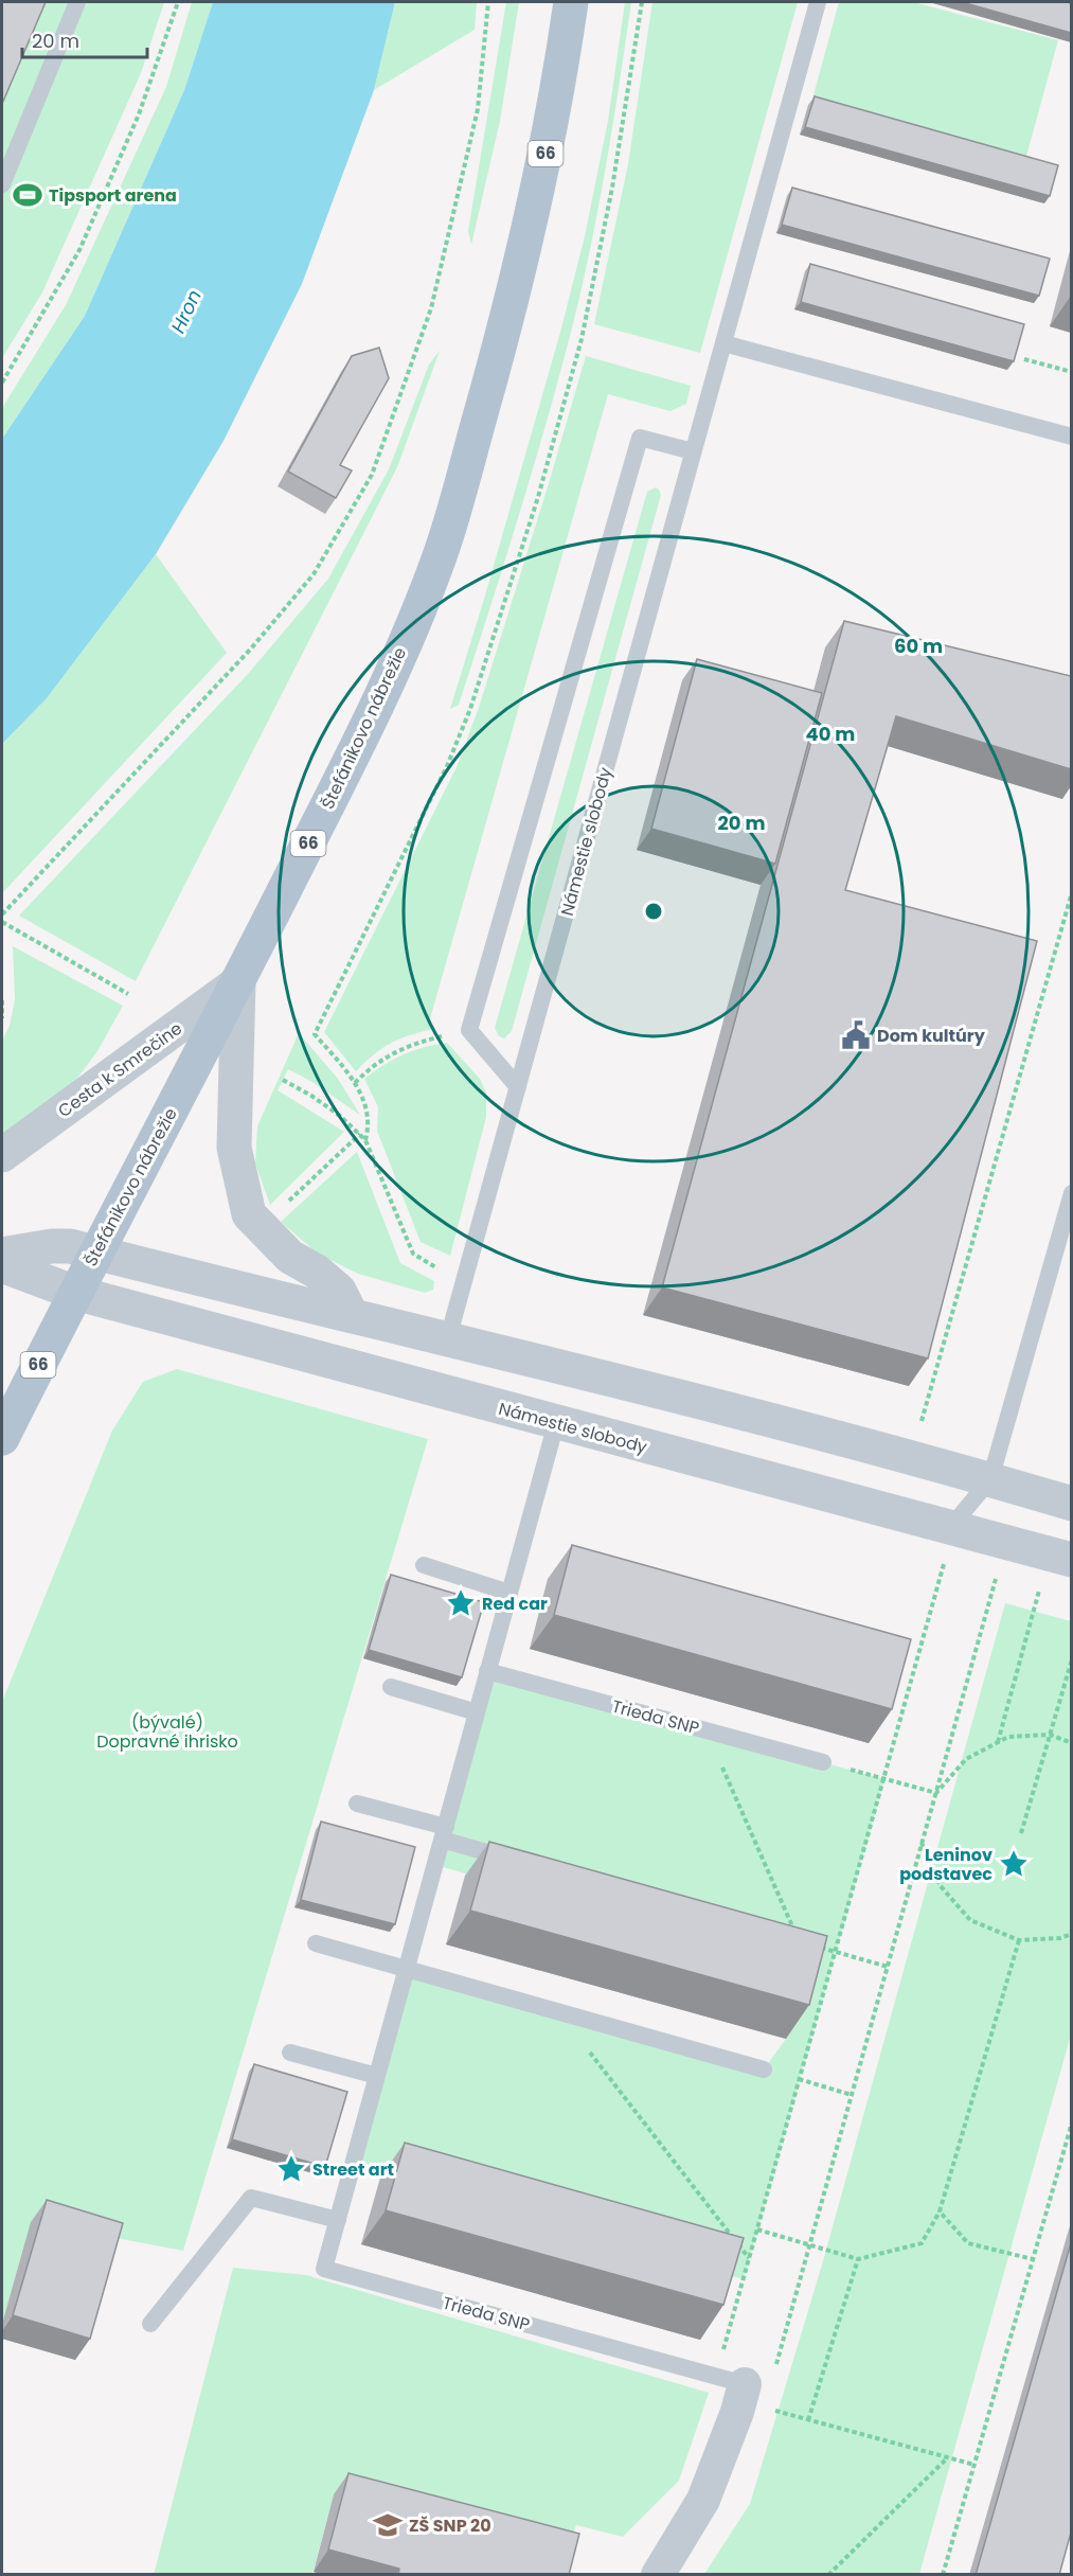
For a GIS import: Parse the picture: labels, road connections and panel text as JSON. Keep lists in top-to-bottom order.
{
  "streets": {
    "main road": ["66", "Štefánikovo nábrežie"],
    "street": ["Námestie slobody", "Cesta k Smrečine"],
    "lane": ["Trieda SNP"]
  },
  "crossings": [
    ["Štefánikovo nábrežie", "Námestie slobody"],
    ["Štefánikovo nábrežie", "Cesta k Smrečine"],
    ["Námestie slobody", "Trieda SNP"]
  ],
  "water": ["Hron"],
  "parks": ["(bývalé) Dopravné ihrisko"],
  "places": {
    "sports": ["Tipsport arena"],
    "public building": ["Dom kultúry"],
    "place": ["Red car", "Leninov podstavec", "Street art"],
    "school or university": ["ZŠ SNP 20"]
  },
  "scale_bar": "20 m",
  "rings": ["60 m", "40 m", "20 m"]
}
